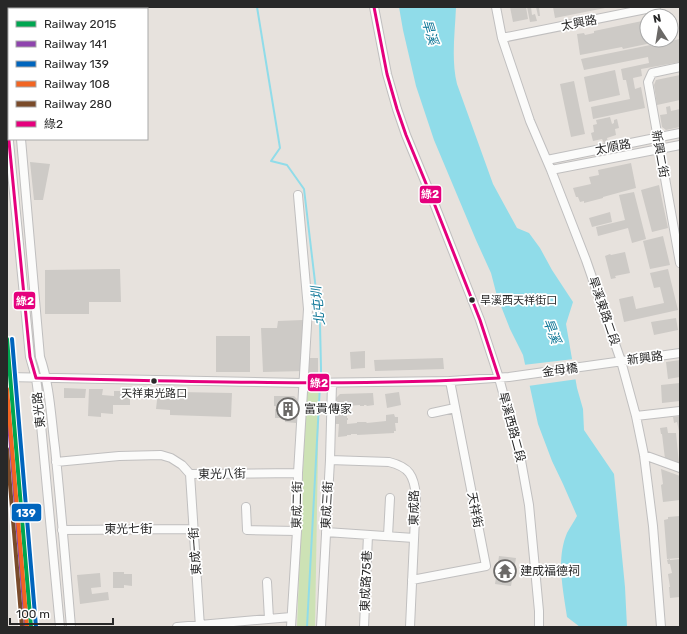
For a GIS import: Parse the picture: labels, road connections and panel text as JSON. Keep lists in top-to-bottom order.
{
  "streets": {
    "street": [
      "太興路",
      "太順路",
      "新興二街",
      "旱溪東路二段",
      "新興路",
      "金母橋",
      "東光路",
      "旱溪西路二段",
      "東光八街",
      "東成二街",
      "東成三街",
      "東成路",
      "天祥街",
      "東光七街",
      "東成一街",
      "東成路75巷"
    ]
  },
  "crossings": [
    ["太興路", "旱溪東路二段"],
    ["太順路", "新興二街"],
    ["太順路", "旱溪東路二段"],
    ["旱溪東路二段", "新興路"],
    ["新興路", "金母橋"],
    ["金母橋", "旱溪西路二段"],
    ["東光路", "東光八街"],
    ["東光路", "東光七街"],
    ["東光八街", "東成二街"],
    ["東光八街", "東成一街"],
    ["東成三街", "東成路"],
    ["東成路", "天祥街"],
    ["東光七街", "東成一街"]
  ],
  "water": ["旱溪", "北屯圳"],
  "places": {
    "other": ["旱溪西天祥街口", "天祥東光路口"],
    "building": ["富貴傳家"],
    "temple": ["建成福德祠"]
  },
  "lines": [
    "transit line 綠2",
    "rail line 2015",
    "rail line 139",
    "rail line 108",
    "rail line 141",
    "rail line 280"
  ],
  "legend": [
    "Railway 2015",
    "Railway 141",
    "Railway 139",
    "Railway 108",
    "Railway 280",
    "綠2"
  ],
  "scale_bar": "100 m",
  "north": "top"
}
